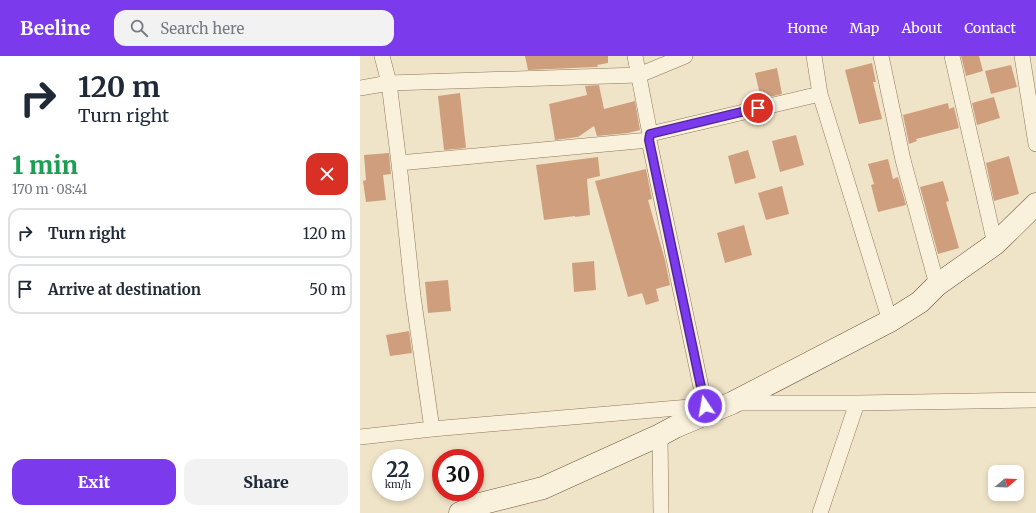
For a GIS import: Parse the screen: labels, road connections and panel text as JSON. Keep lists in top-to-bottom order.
{
  "north": "right",
  "page": {
    "header": "Beeline",
    "search": "Search here",
    "nav": [
      "Home",
      "Map",
      "About",
      "Contact"
    ],
    "turn": ["120 m", "Turn right"],
    "heading": ["1 min", "170 m · 08:41"],
    "list": [
      {
        "name": "Turn right",
        "value": "120 m"
      },
      {
        "name": "Arrive at destination",
        "value": "50 m"
      }
    ],
    "speed": "22 km/h",
    "limit": "30",
    "buttons": ["Exit", "Share"]
  }
}
